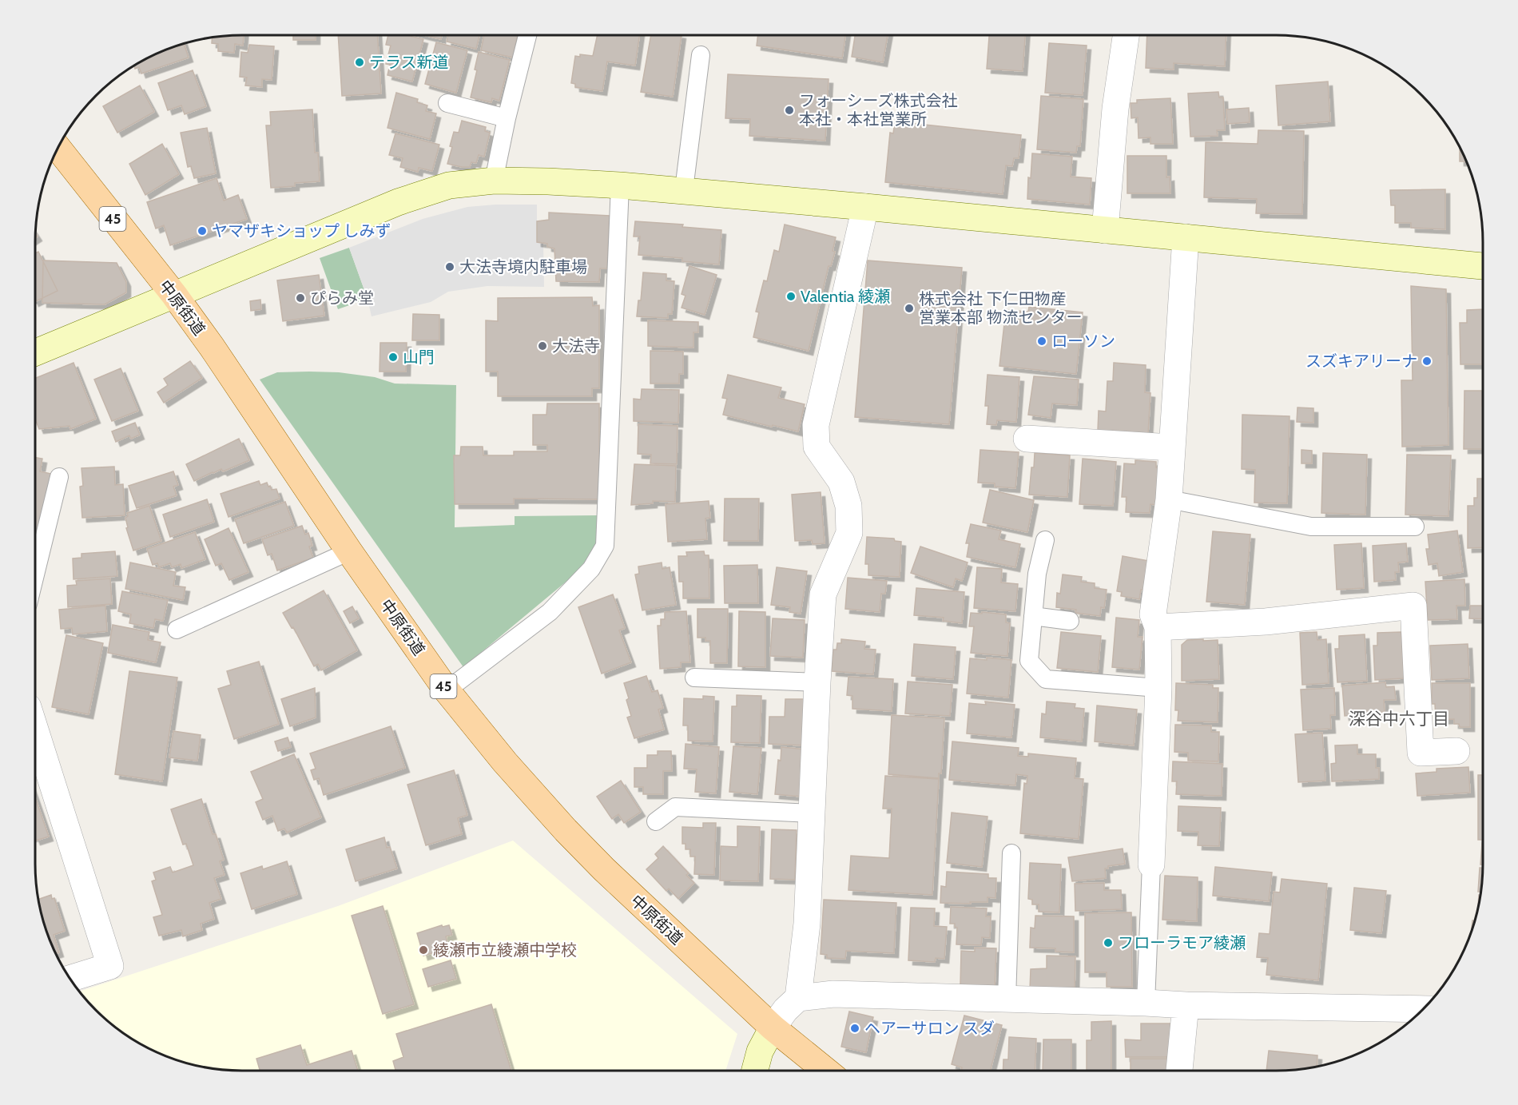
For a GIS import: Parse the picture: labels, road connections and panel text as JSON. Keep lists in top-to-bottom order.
{
  "streets": {
    "main road": ["45", "中原街道"]
  },
  "districts": ["深谷中六丁目"],
  "places": [
    "テラス新道",
    "フォーシーズ株式会社 本社・本社営業所",
    "ヤマザキショップ しみず",
    "大法寺境内駐車場",
    "Valentia 綾瀬",
    "ぴらみ堂",
    "株式会社 下仁田物産 営業本部 物流センター",
    "ローソン",
    "大法寺",
    "山門",
    "スズキアリーナ",
    "フローラモア綾瀬",
    "綾瀬市立綾瀬中学校",
    "ヘアーサロン スダ"
  ]
}
